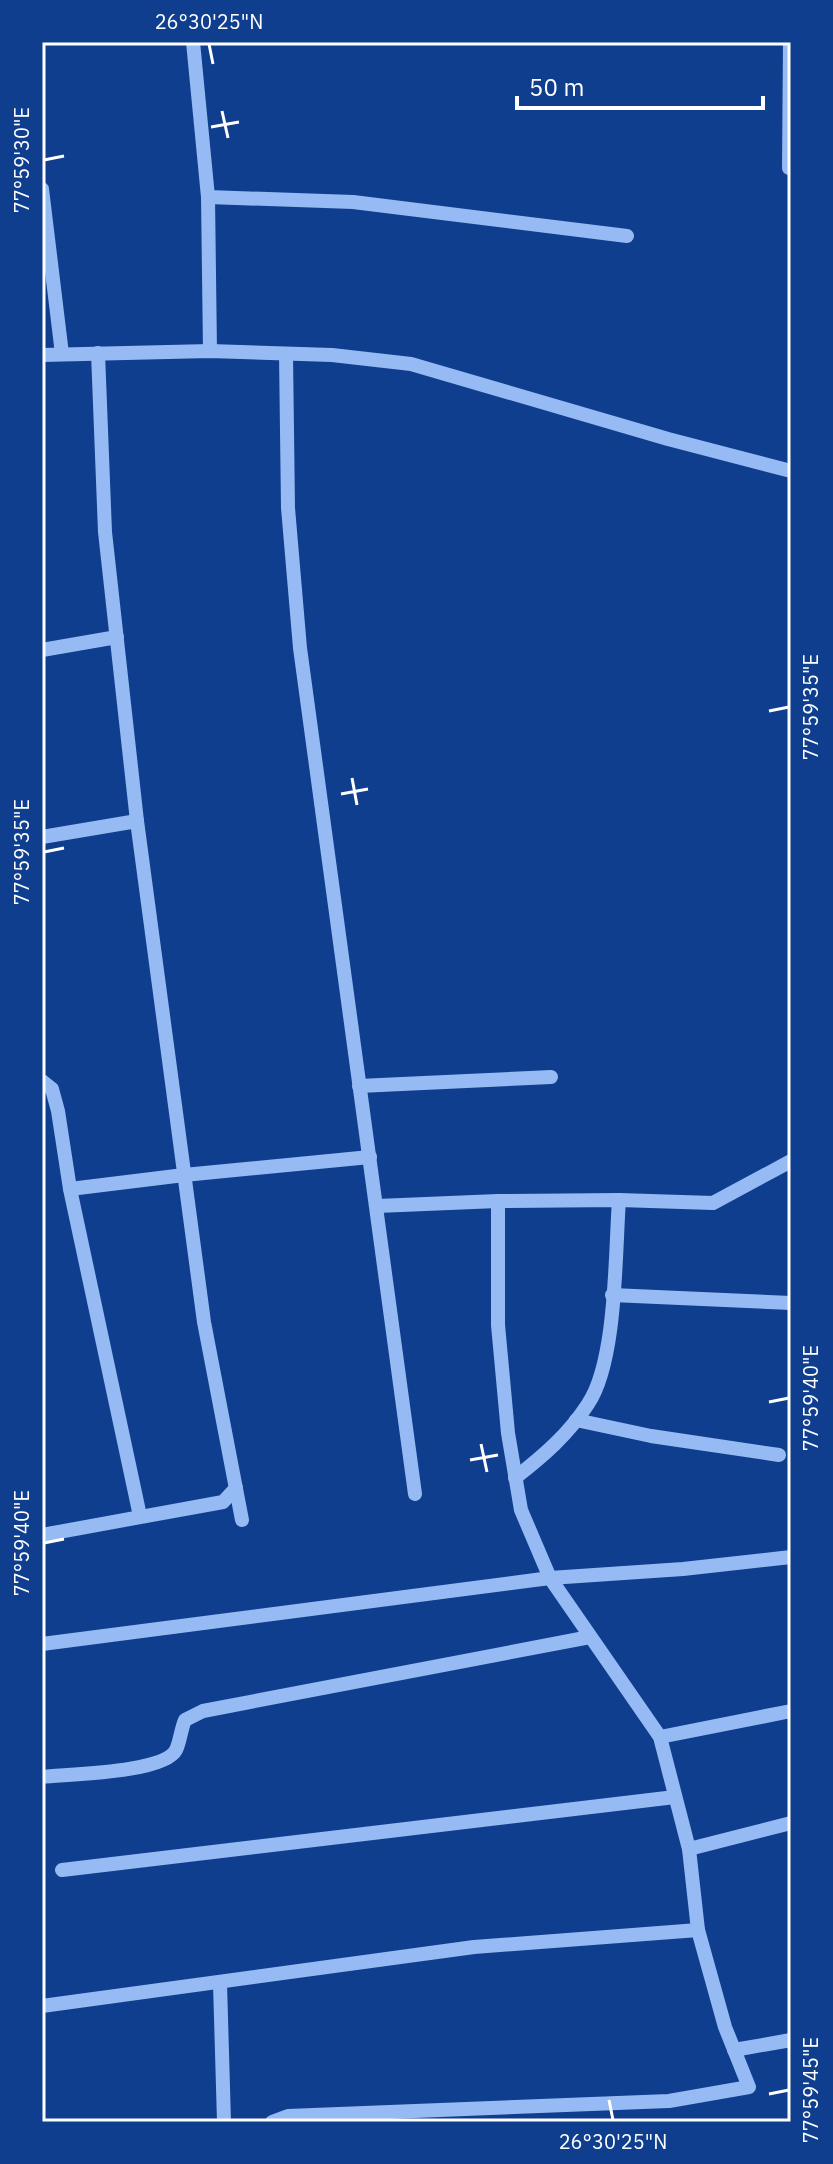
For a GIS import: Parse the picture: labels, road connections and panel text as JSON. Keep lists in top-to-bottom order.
{
  "scale_bar": "50 m",
  "coordinates": [
    "26°30'25\"N",
    "77°59'30\"E",
    "77°59'35\"E",
    "77°59'40\"E",
    "77°59'45\"E"
  ]
}
